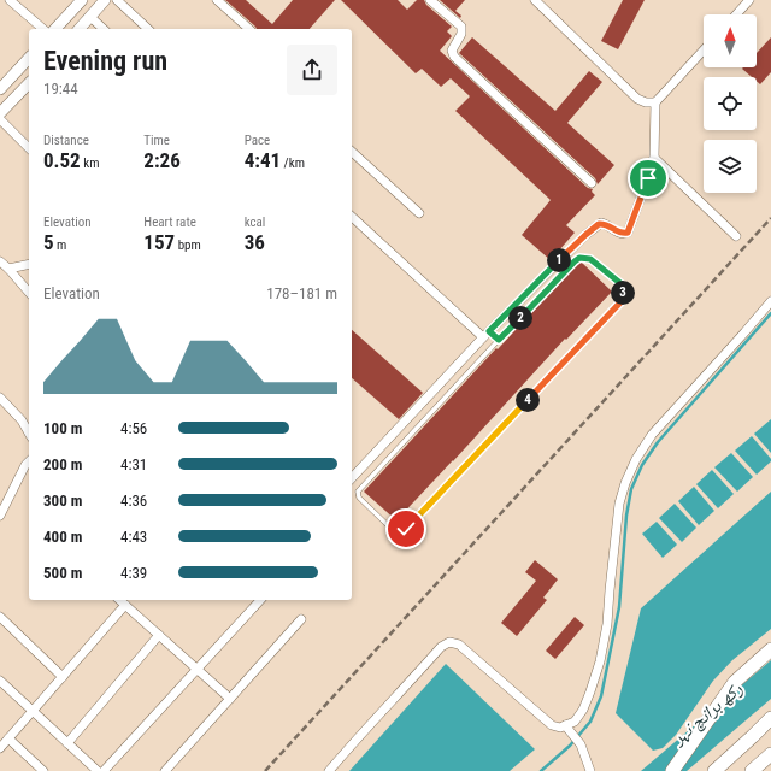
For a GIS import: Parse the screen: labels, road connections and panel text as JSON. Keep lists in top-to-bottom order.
{
  "water": ["رکھ برانچ نہر"],
  "north": "top",
  "page": {
    "heading": ["Evening run", "19:44"],
    "stats": [
      ["Distance", "0.52 km"],
      ["Time", "2:26"],
      ["Pace", "4:41 /km"],
      ["Elevation", "5 m"],
      ["Heart rate", "157 bpm"],
      ["kcal", "36"]
    ],
    "pins": [
      "1",
      "3",
      "2",
      "4"
    ],
    "chart": ["Elevation", "178–181 m"],
    "list": [
      {
        "name": "100 m",
        "note": "4:56"
      },
      {
        "name": "200 m",
        "note": "4:31"
      },
      {
        "name": "300 m",
        "note": "4:36"
      },
      {
        "name": "400 m",
        "note": "4:43"
      },
      {
        "name": "500 m",
        "note": "4:39"
      }
    ]
  }
}
